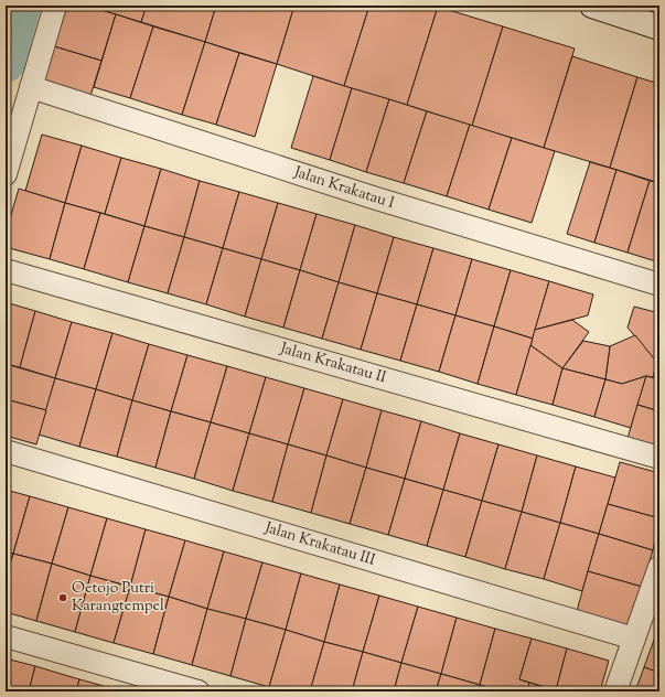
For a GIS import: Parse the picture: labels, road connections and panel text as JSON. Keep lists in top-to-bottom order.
{
  "streets": {
    "street": ["Jalan Krakatau I", "Jalan Krakatau II", "Jalan Krakatau III"]
  },
  "places": ["Oetojo Putri Karangtempel"]
}
